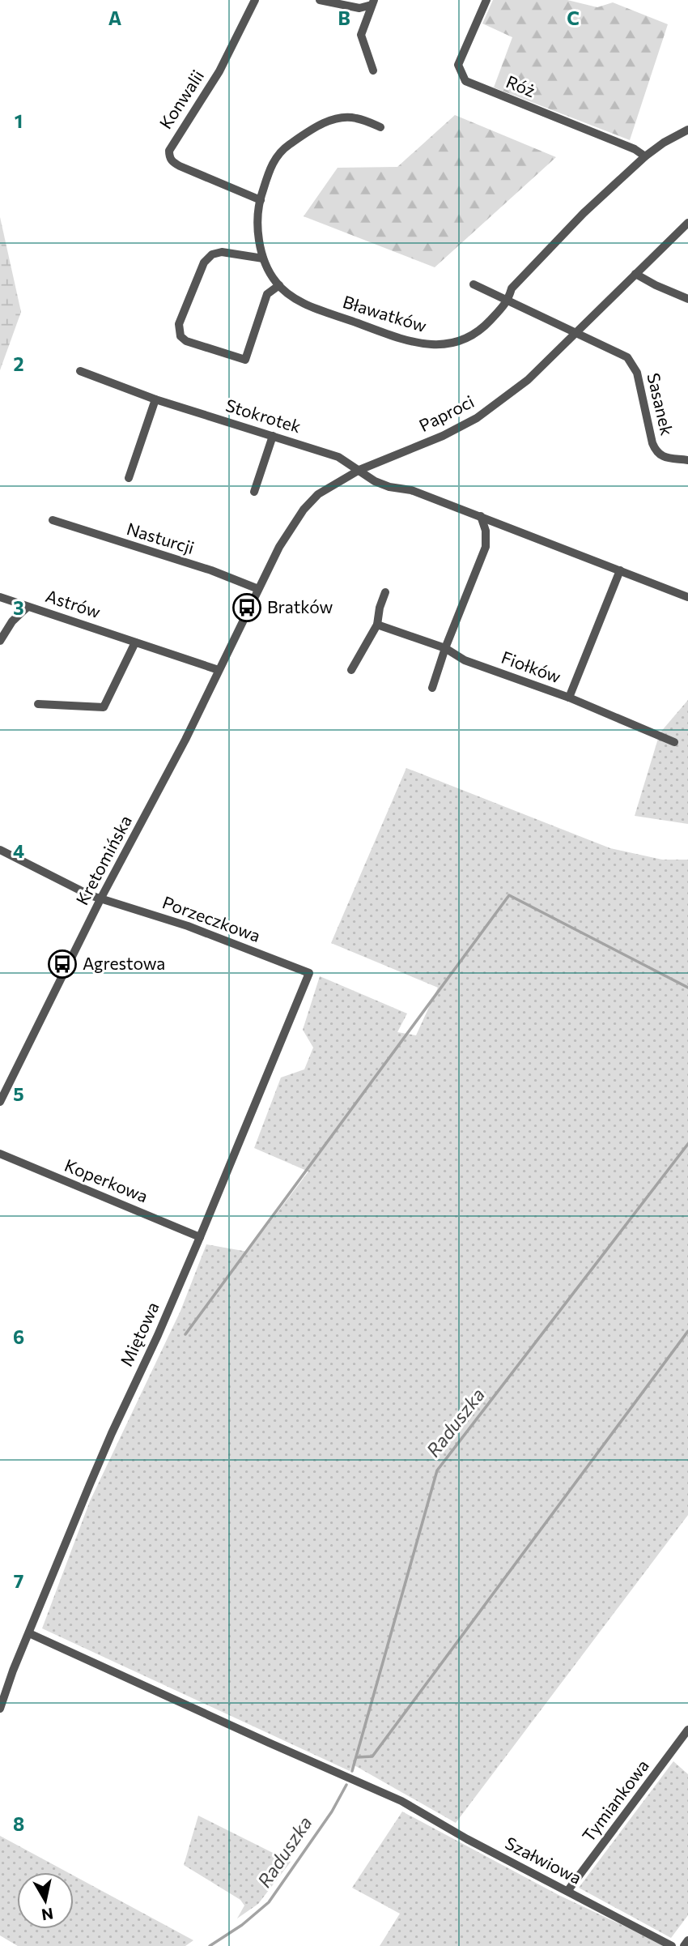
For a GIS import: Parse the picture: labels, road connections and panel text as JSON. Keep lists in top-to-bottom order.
{
  "streets": {
    "street": [
      "Róż",
      "Konwalii",
      "Bławatków",
      "Sasanek",
      "Paproci",
      "Stokrotek",
      "Nasturcji",
      "Astrów",
      "Fiołków",
      "Kretomińska",
      "Porzeczkowa",
      "Koperkowa",
      "Miętowa",
      "Tymiankowa",
      "Szałwiowa"
    ]
  },
  "crossings": [
    ["Konwalii", "Bławatków"],
    ["Sasanek", "Paproci"],
    ["Paproci", "Stokrotek"],
    ["Paproci", "Nasturcji"],
    ["Paproci", "Kretomińska"],
    ["Astrów", "Kretomińska"],
    ["Kretomińska", "Porzeczkowa"],
    ["Porzeczkowa", "Miętowa"],
    ["Koperkowa", "Miętowa"],
    ["Miętowa", "Szałwiowa"],
    ["Tymiankowa", "Szałwiowa"]
  ],
  "water": ["Raduszka"],
  "places": {
    "bus stop": ["Bratków", "Agrestowa"]
  },
  "north": "bottom",
  "grid": {
    "columns": ["A", "B", "C"],
    "rows": [
      "1",
      "2",
      "3",
      "4",
      "5",
      "6",
      "7",
      "8"
    ]
  }
}
